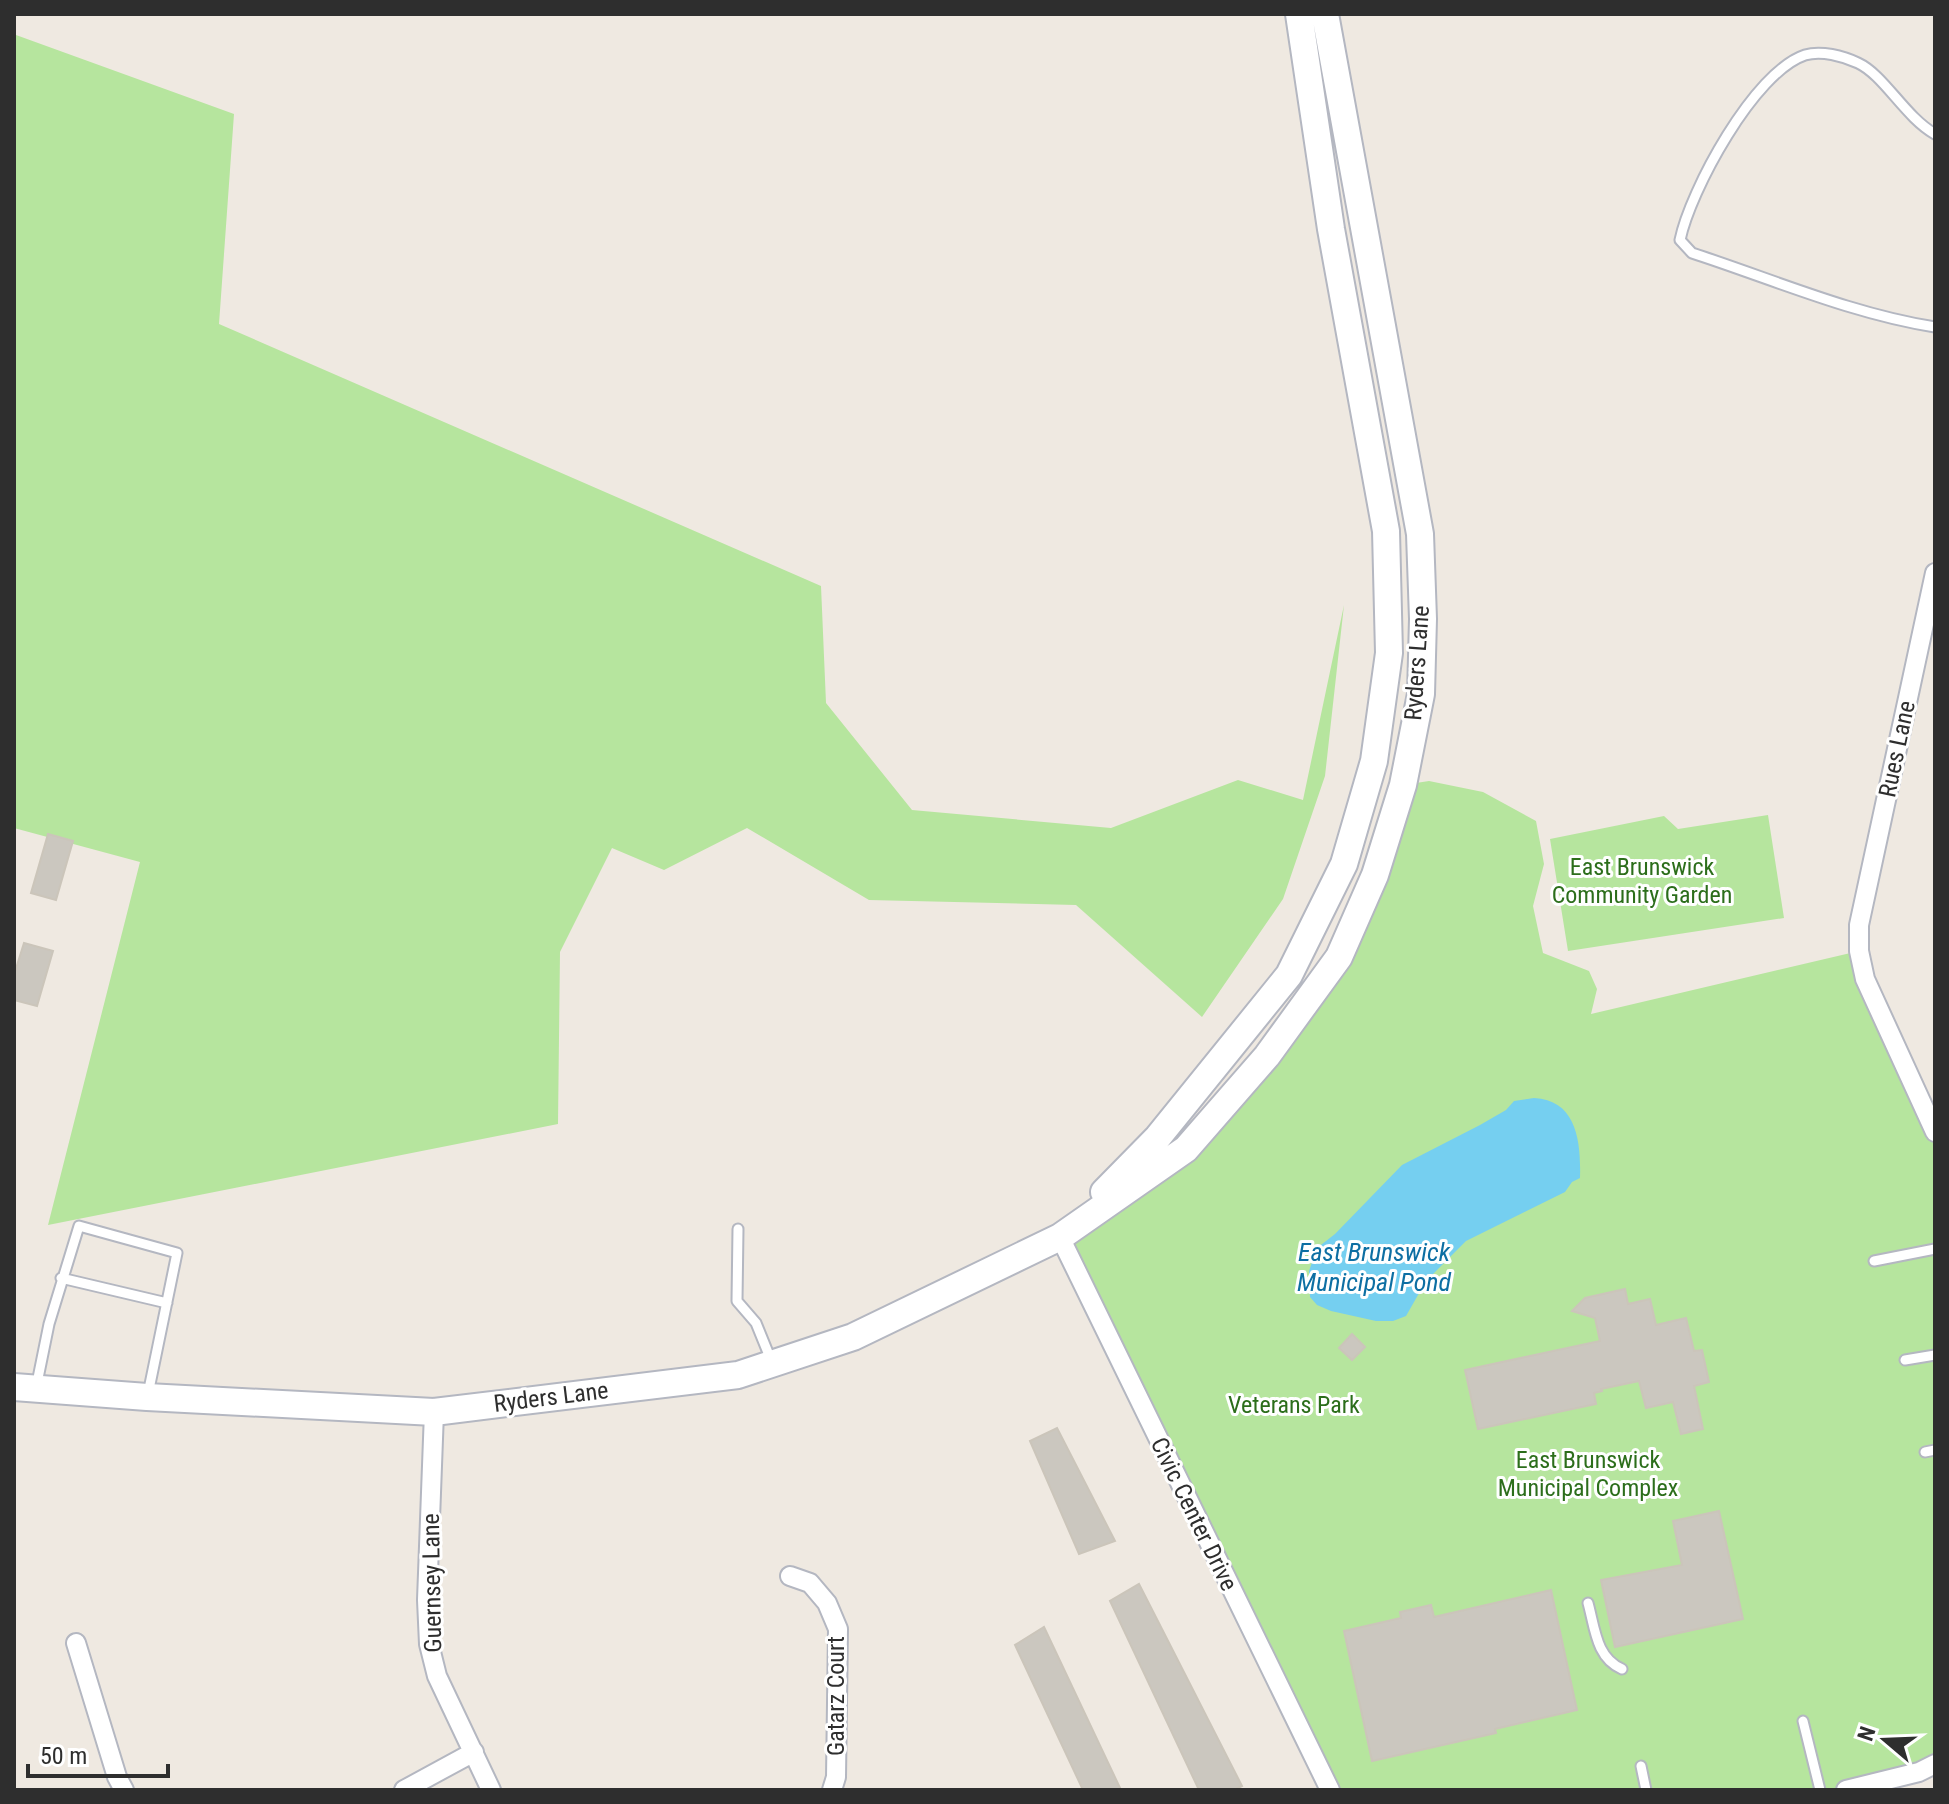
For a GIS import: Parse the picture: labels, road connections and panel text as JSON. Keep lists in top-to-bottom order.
{
  "streets": {
    "main road": ["Ryders Lane"],
    "street": [
      "Rues Lane",
      "Civic Center Drive",
      "Guernsey Lane",
      "Gatarz Court"
    ]
  },
  "crossings": [
    ["Ryders Lane", "Civic Center Drive"],
    ["Ryders Lane", "Guernsey Lane"]
  ],
  "water": ["East Brunswick Municipal Pond"],
  "parks": ["East Brunswick Community Garden", "Veterans Park", "East Brunswick Municipal Complex"],
  "scale_bar": "50 m",
  "north": "left"
}
